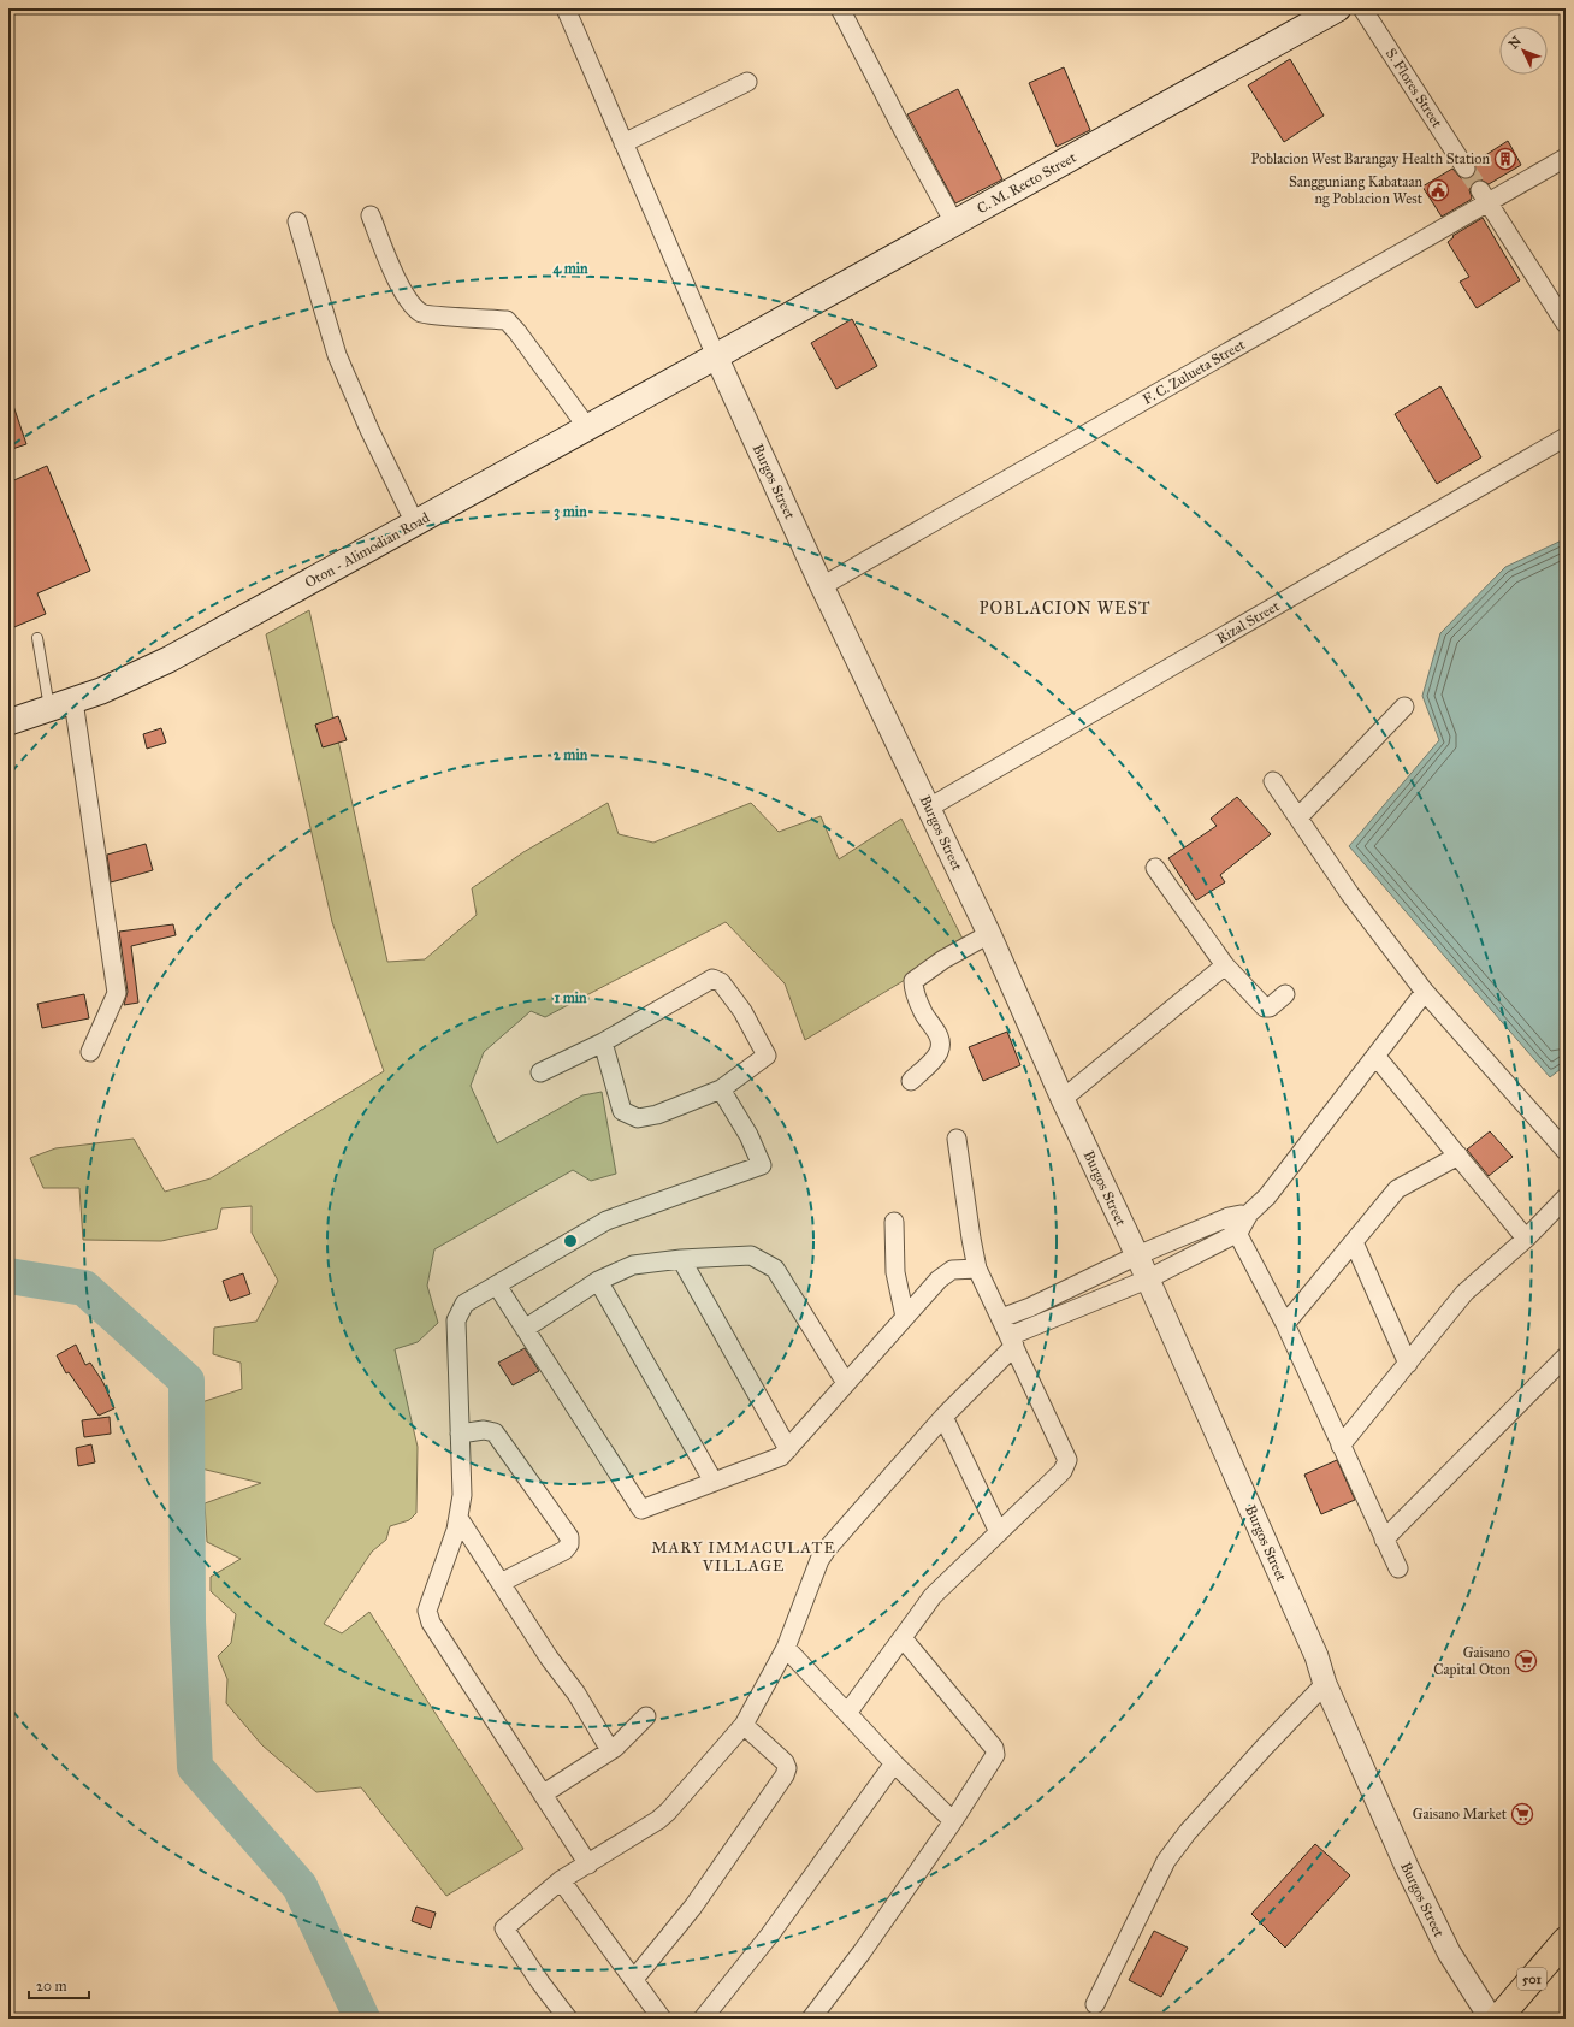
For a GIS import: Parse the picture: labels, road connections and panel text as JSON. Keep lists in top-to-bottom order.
{
  "streets": {
    "main road": ["C. M. Recto Street", "Oton - Alimodian Road", "501"],
    "street": [
      "S. Flores Street",
      "F. C. Zulueta Street",
      "Burgos Street",
      "Rizal Street"
    ]
  },
  "crossings": [
    ["C. M. Recto Street", "Burgos Street"],
    ["C. M. Recto Street", "Oton - Alimodian Road"],
    ["F. C. Zulueta Street", "Burgos Street"],
    ["Burgos Street", "Oton - Alimodian Road"],
    ["Burgos Street", "Rizal Street"]
  ],
  "districts": ["POBLACION WEST", "MARY IMMACULATE VILLAGE"],
  "places": {
    "building": ["Poblacion West Barangay Health Station"],
    "public building": ["Sangguniang Kabataan ng Poblacion West"],
    "supermarket": ["Gaisano Capital Oton", "Gaisano Market"]
  },
  "scale_bar": "20 m",
  "north": "top left",
  "rings": [
    "4 min",
    "3 min",
    "2 min",
    "1 min"
  ]
}
